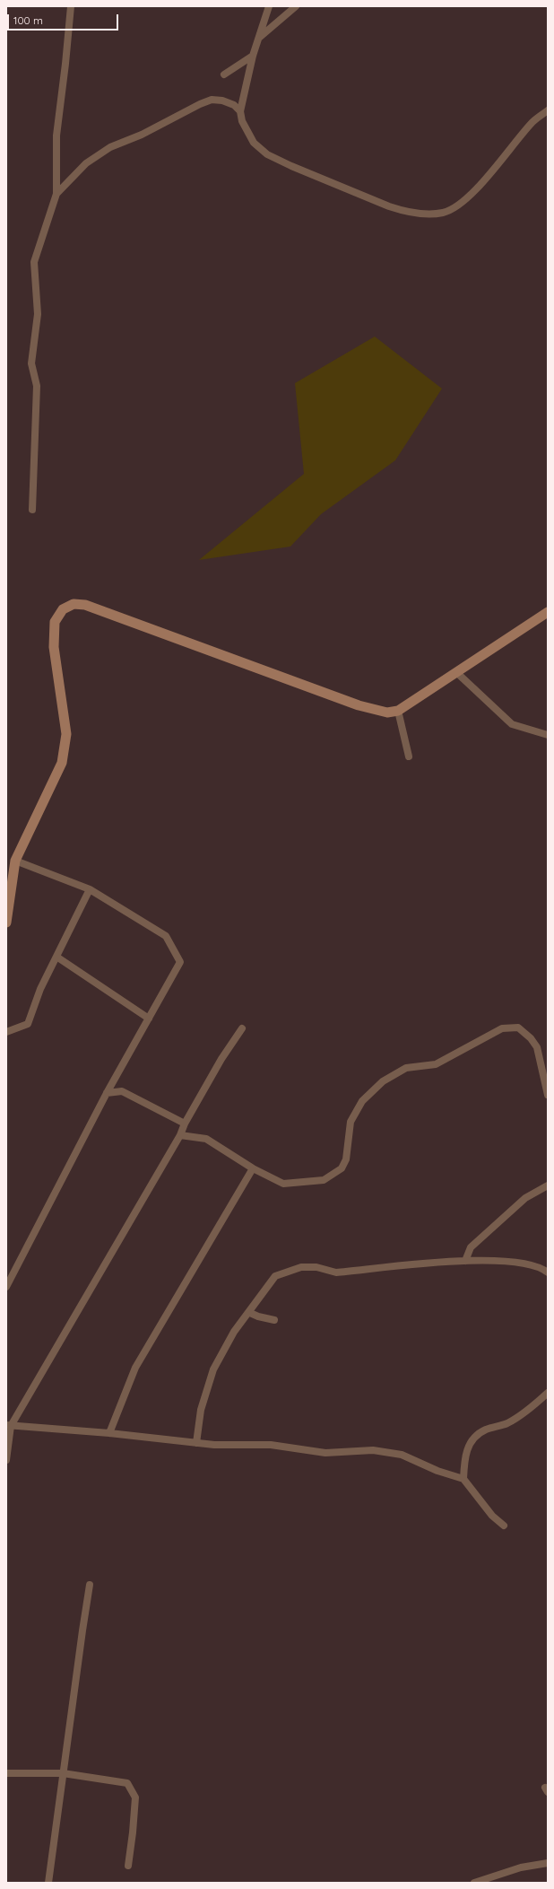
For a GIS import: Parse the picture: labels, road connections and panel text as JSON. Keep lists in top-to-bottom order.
{
  "scale_bar": "100 m"
}
